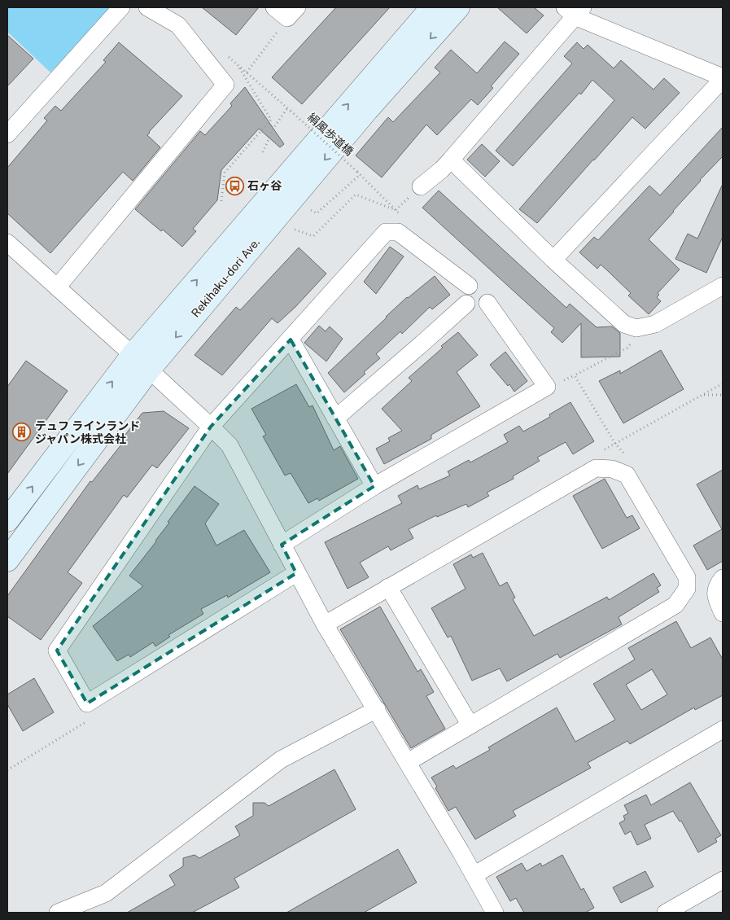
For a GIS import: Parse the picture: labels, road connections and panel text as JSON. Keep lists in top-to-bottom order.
{
  "streets": {
    "street": ["Rekihaku-dori Ave."],
    "path": ["絹風歩道橋"]
  },
  "places": {
    "bus stop": ["石ヶ谷"],
    "building": ["テュフ ラインランド ジャパン株式会社"]
  }
}
